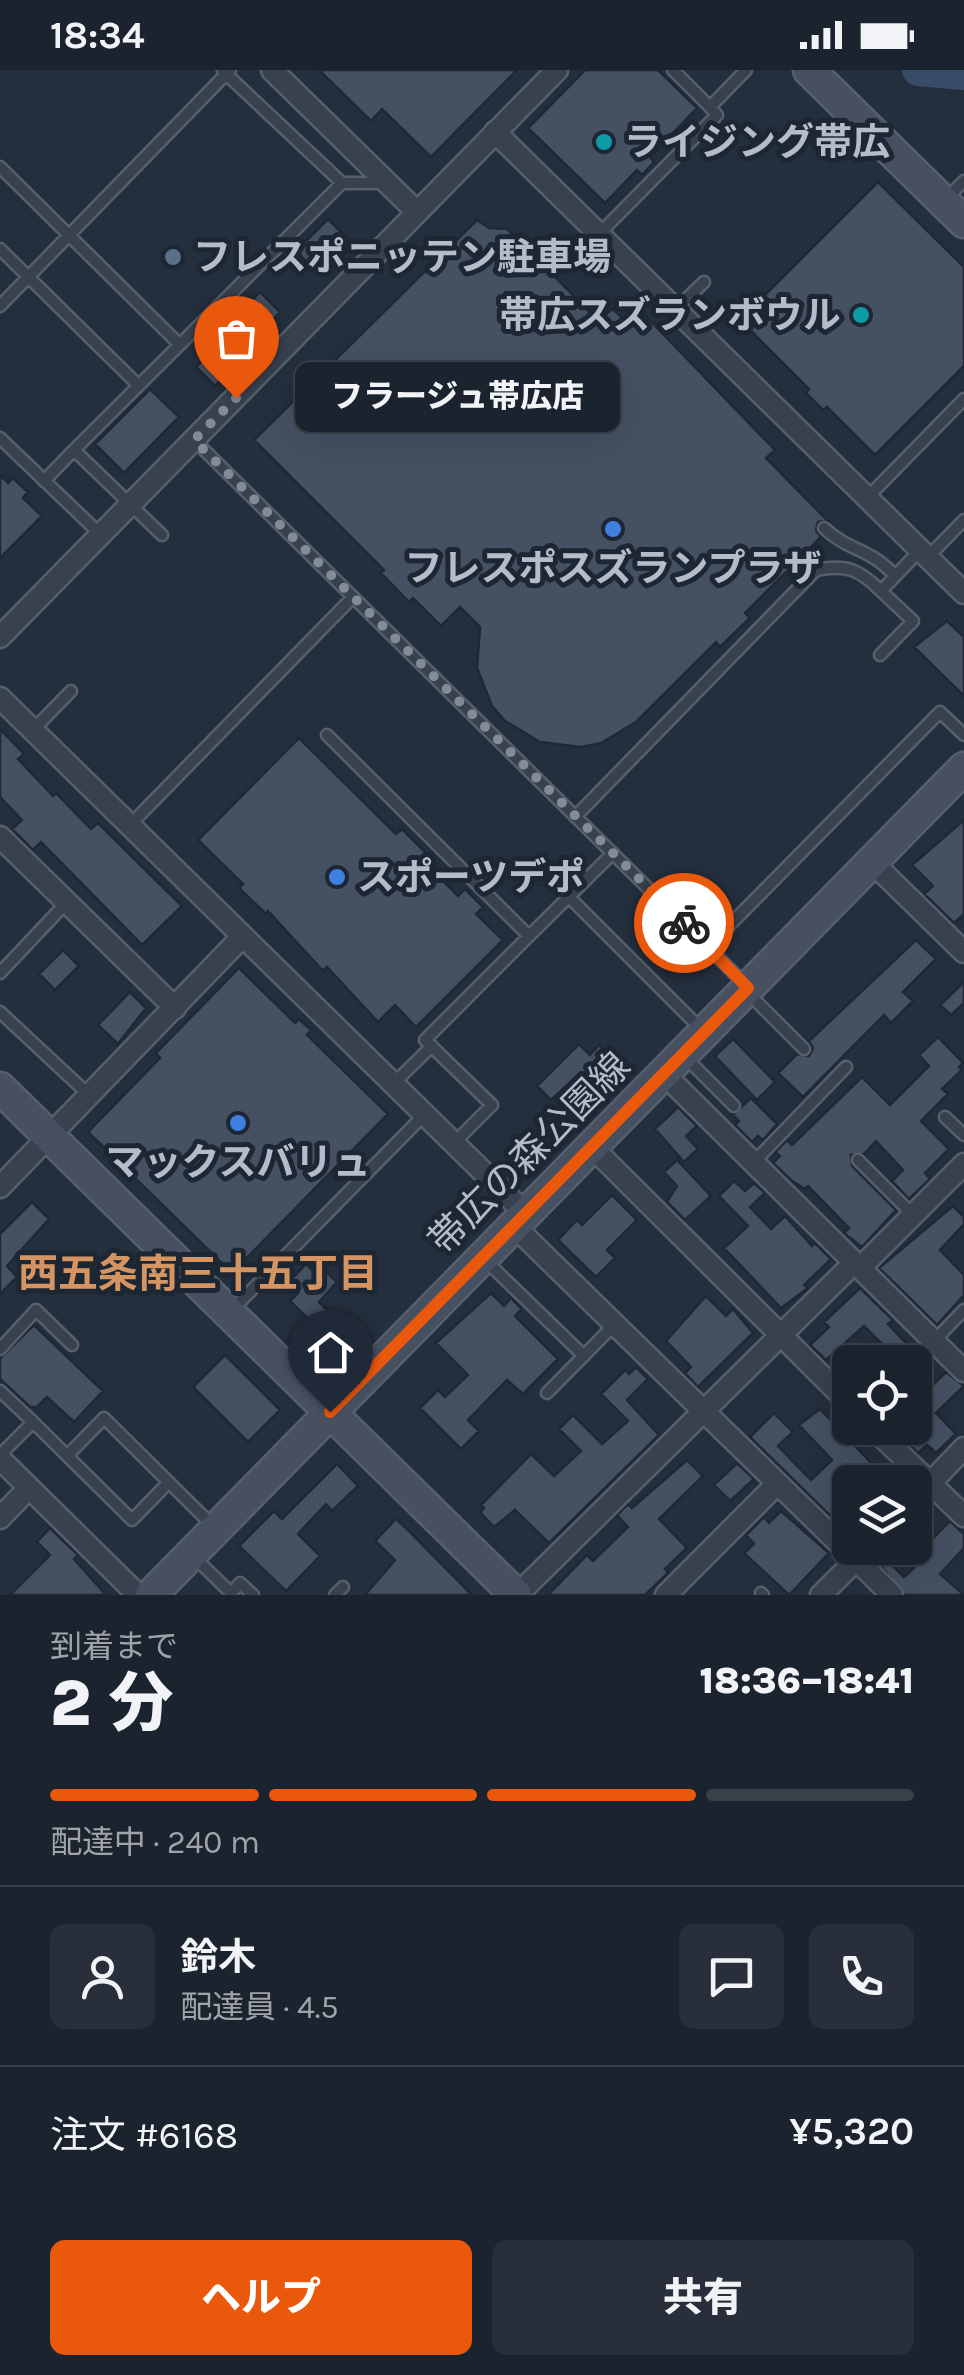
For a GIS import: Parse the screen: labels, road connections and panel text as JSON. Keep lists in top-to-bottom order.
{
  "streets": {
    "main road": ["帯広の森公園線"]
  },
  "districts": ["西五条南三十五丁目"],
  "places": [
    "ライジング帯広",
    "フレスポニッテン駐車場",
    "帯広スズランボウル",
    "フラージュ帯広店",
    "フレスポスズランプラザ",
    "スポーツデポ",
    "マックスバリュ"
  ],
  "page": {
    "status": "18:34",
    "bubble": "フラージュ帯広店",
    "heading": ["2 分", "到着まで", "18:36–18:41"],
    "panel": [
      "鈴木",
      "配達員 · 4.5",
      "注文 #6168",
      "¥5,320"
    ],
    "bar": "配達中 · 240 m",
    "buttons": ["ヘルプ", "共有"]
  }
}
